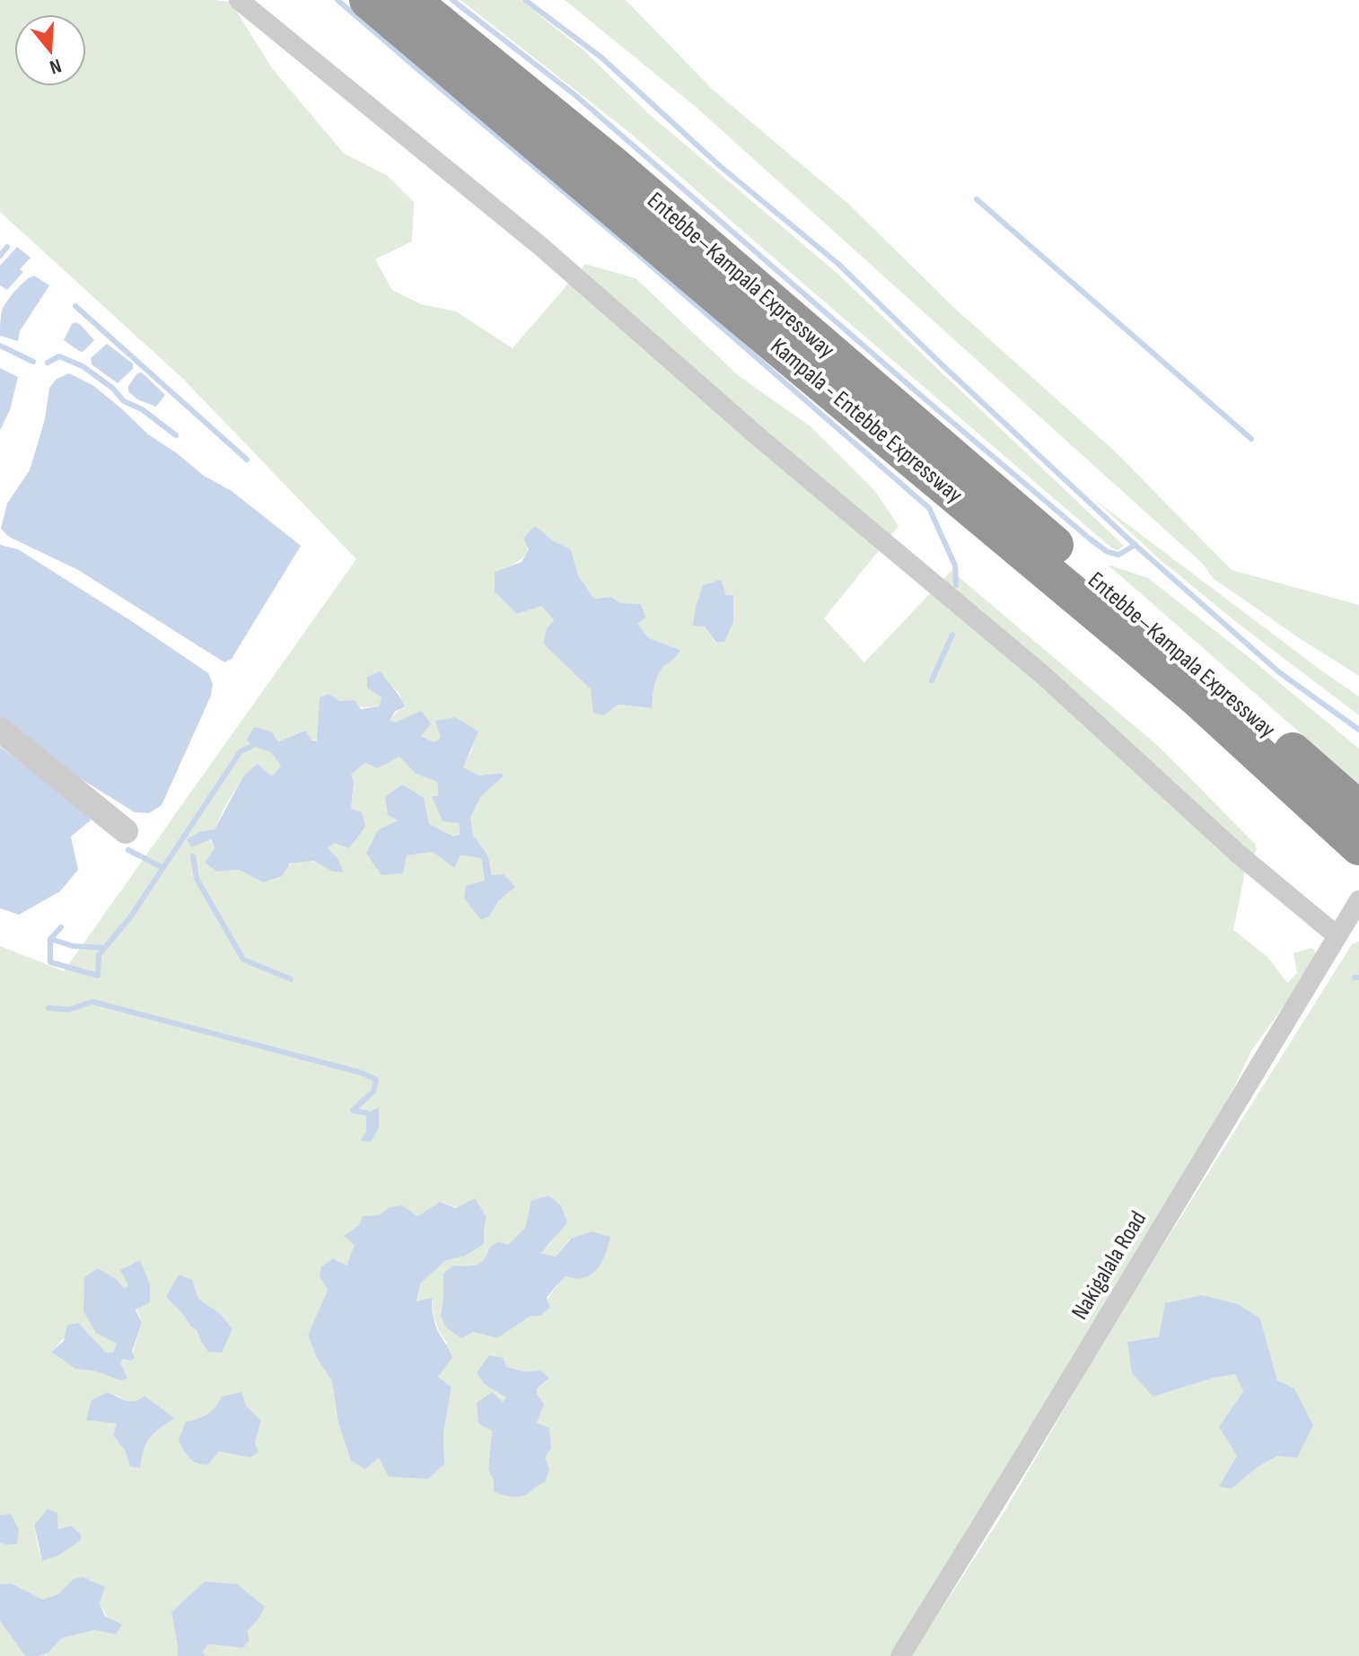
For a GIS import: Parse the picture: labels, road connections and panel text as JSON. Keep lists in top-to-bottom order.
{
  "streets": {
    "highway": ["Entebbe–Kampala Expressway", "Kampala - Entebbe Expressway"],
    "street": ["Nakigalala Road"]
  },
  "north": "bottom"
}
